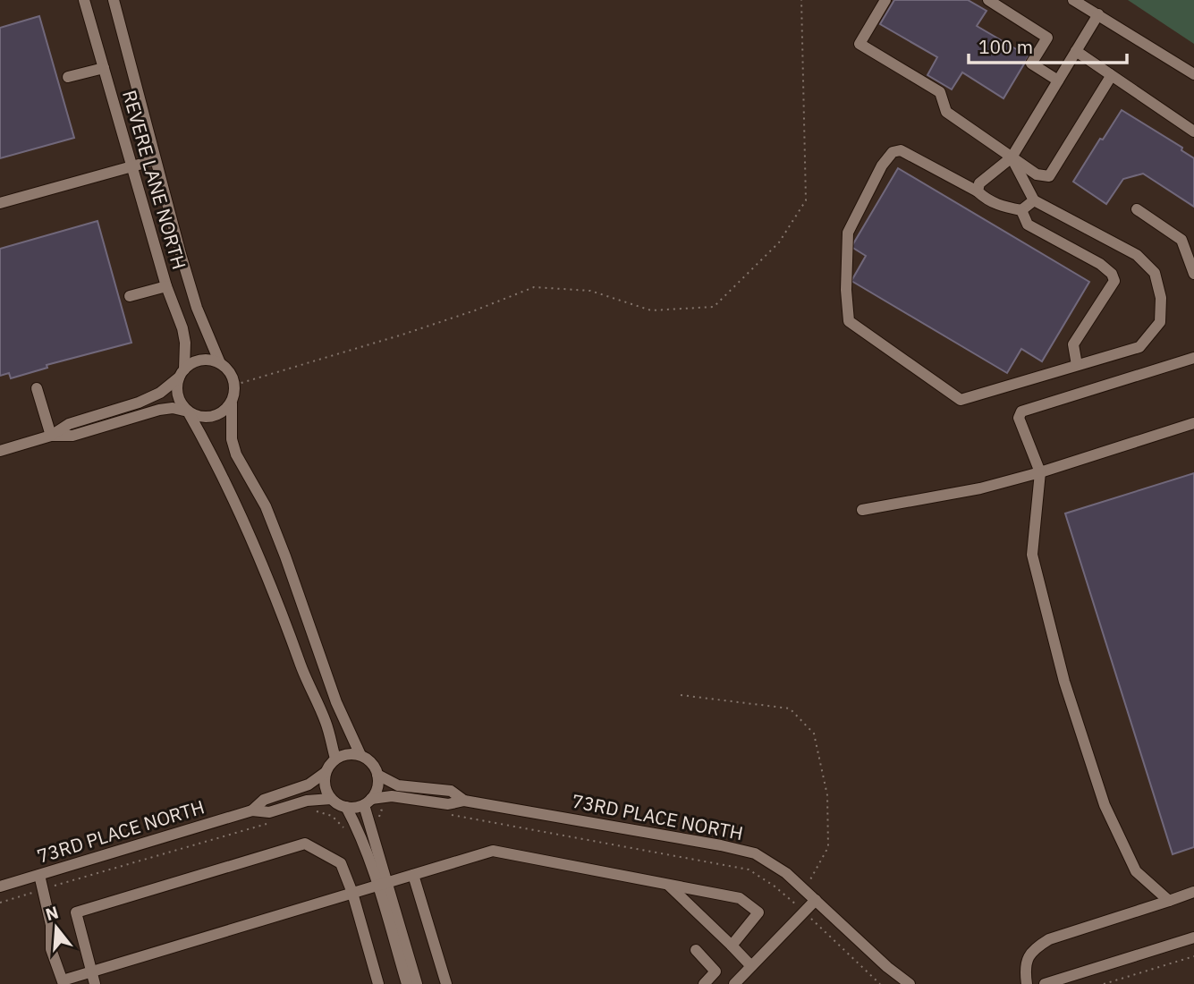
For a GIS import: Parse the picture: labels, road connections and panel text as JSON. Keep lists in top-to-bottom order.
{
  "streets": {
    "street": ["REVERE LANE NORTH", "73RD PLACE NORTH"]
  },
  "scale_bar": "100 m",
  "north": "top"
}
